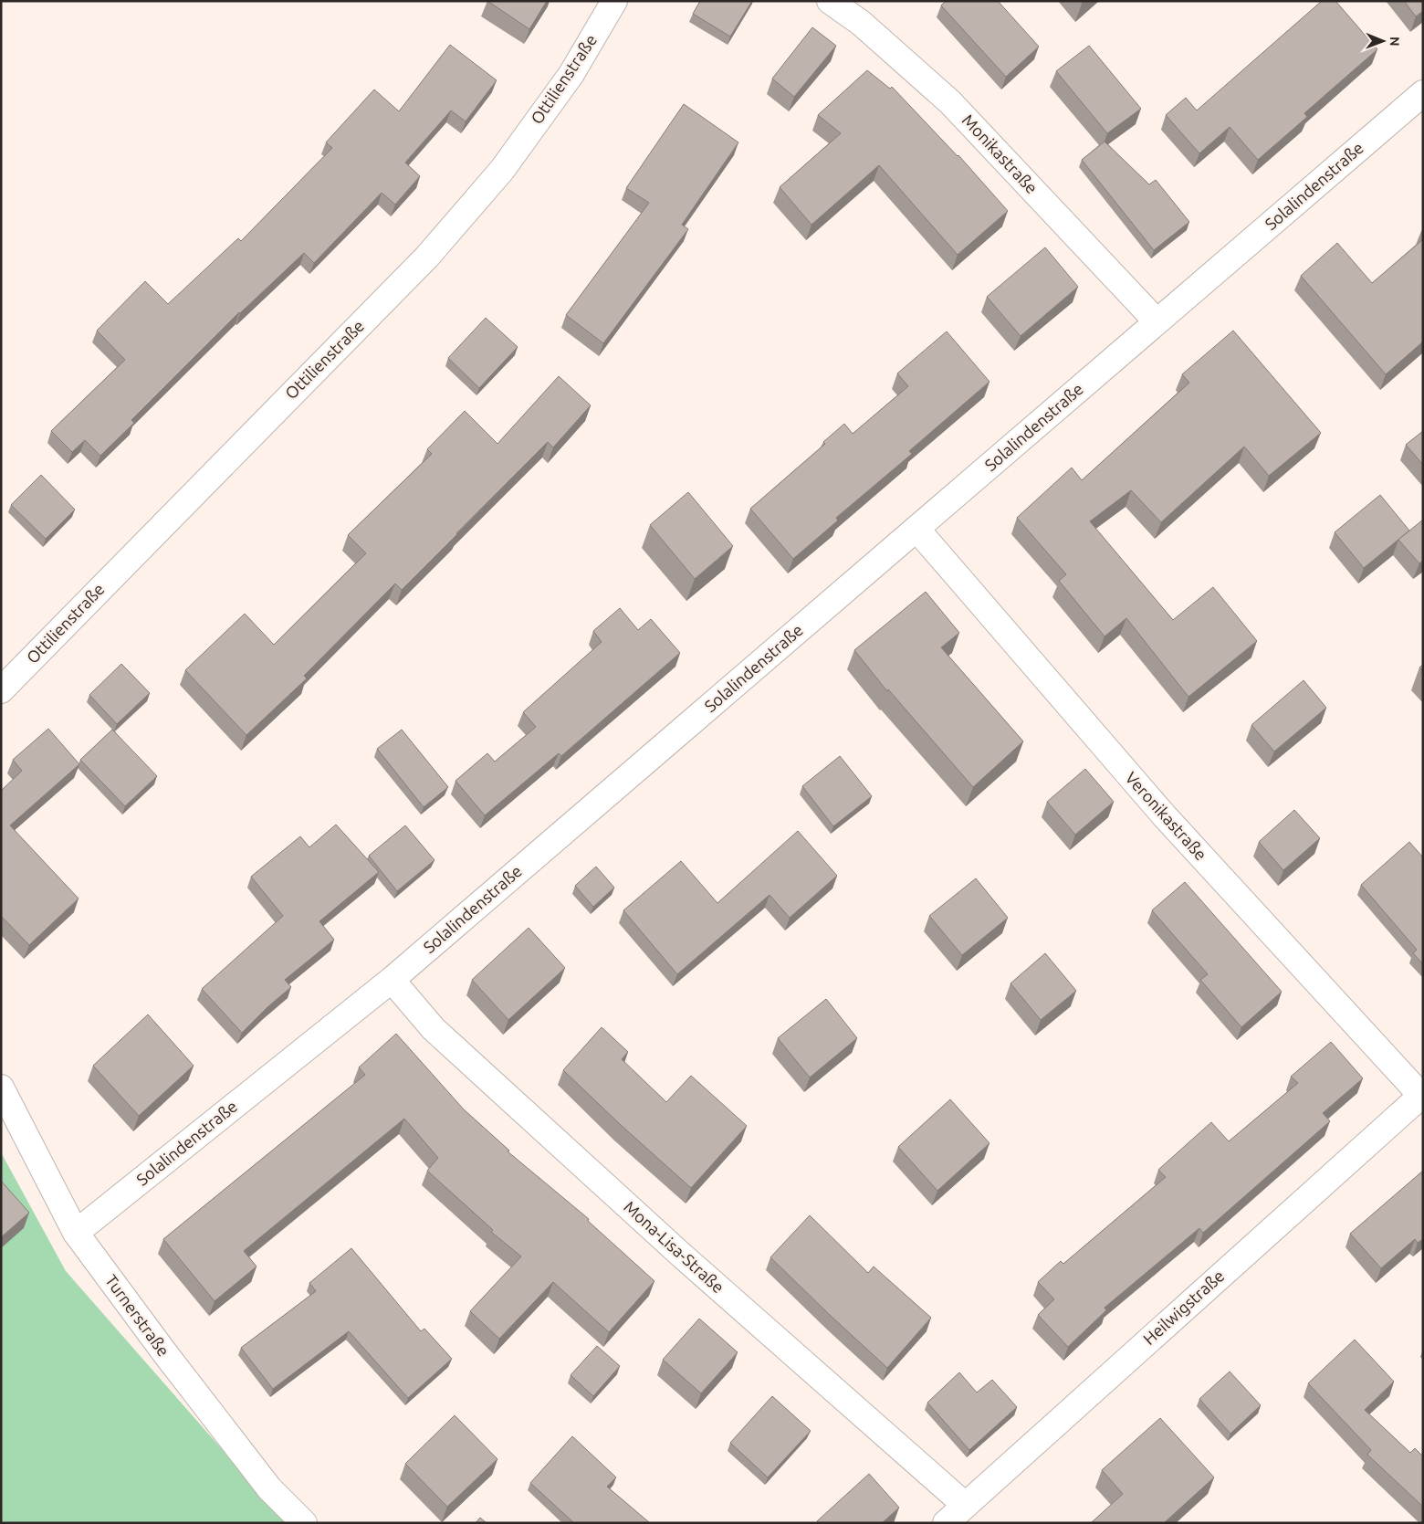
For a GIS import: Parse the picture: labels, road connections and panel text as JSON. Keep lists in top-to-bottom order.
{
  "streets": {
    "street": [
      "Ottilienstraße",
      "Monikastraße",
      "Solalindenstraße",
      "Veronikastraße",
      "Mona-Lisa-Straße",
      "Heilwigstraße",
      "Turnerstraße"
    ]
  },
  "crossings": [
    ["Monikastraße", "Solalindenstraße"],
    ["Solalindenstraße", "Veronikastraße"],
    ["Solalindenstraße", "Mona-Lisa-Straße"],
    ["Solalindenstraße", "Turnerstraße"],
    ["Veronikastraße", "Heilwigstraße"],
    ["Mona-Lisa-Straße", "Heilwigstraße"]
  ],
  "north": "right"
}
